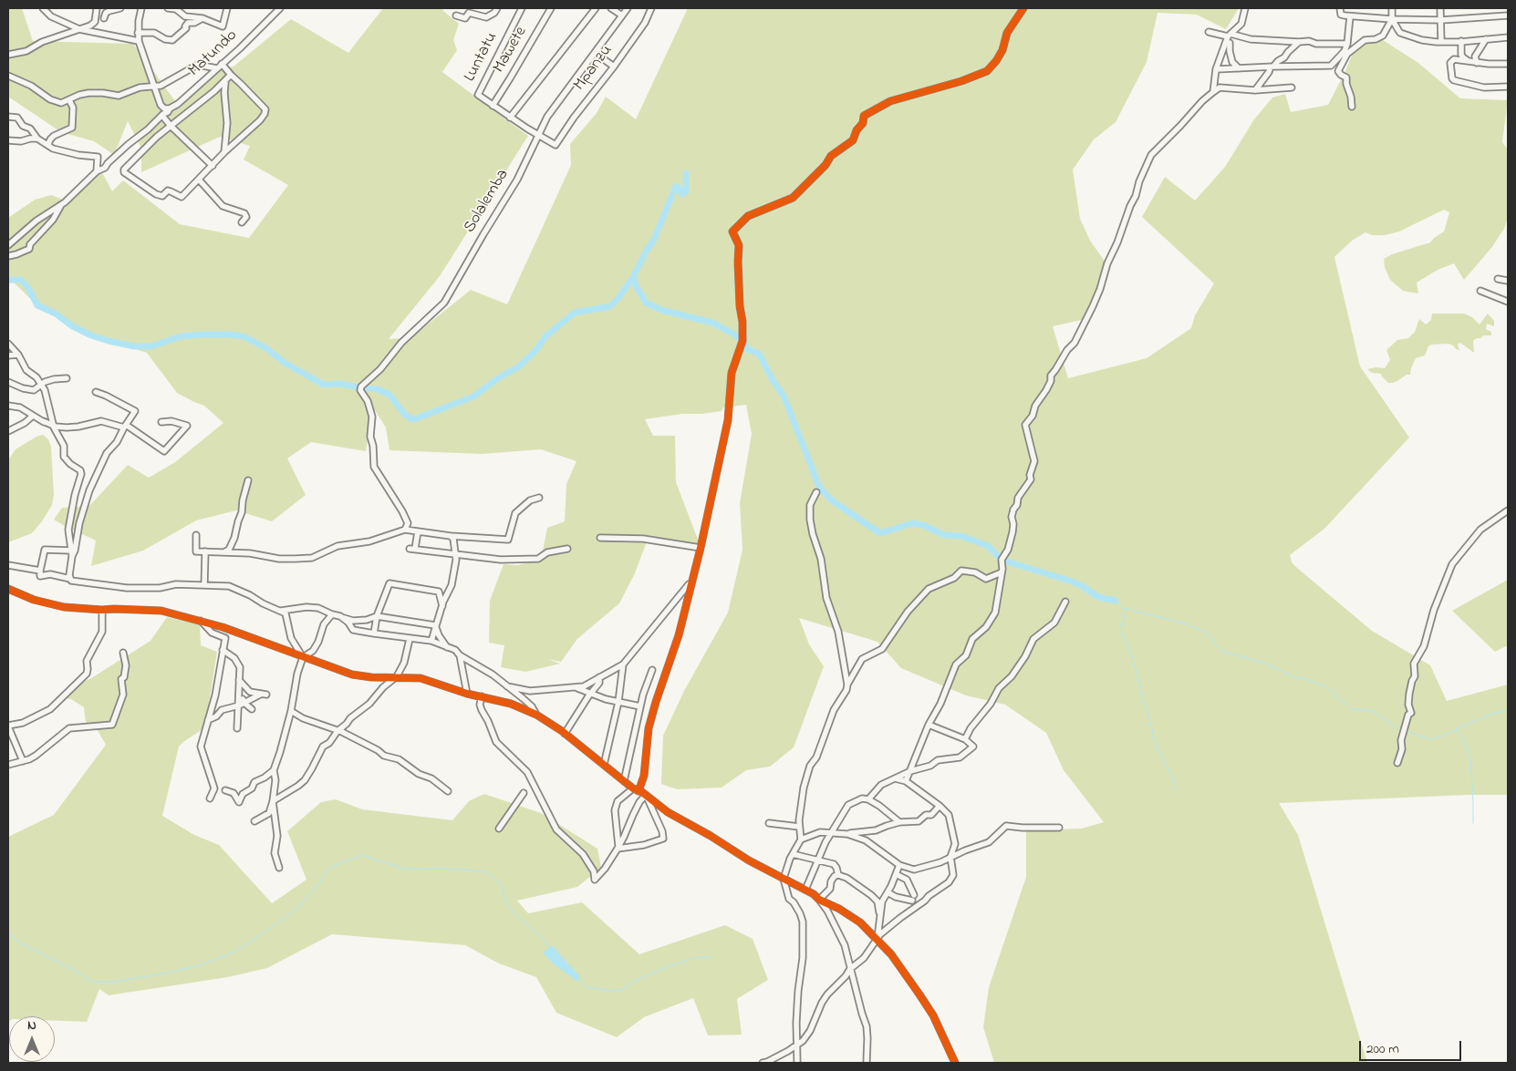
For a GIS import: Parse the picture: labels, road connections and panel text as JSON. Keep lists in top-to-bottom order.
{
  "streets": {
    "street": [
      "Mawete",
      "Matundo",
      "Luntatu",
      "Mpanzu",
      "Solalemba"
    ]
  },
  "crossings": [
    ["Mawete", "Luntatu"],
    ["Mpanzu", "Solalemba"]
  ],
  "scale_bar": "200 m",
  "north": "top"
}
